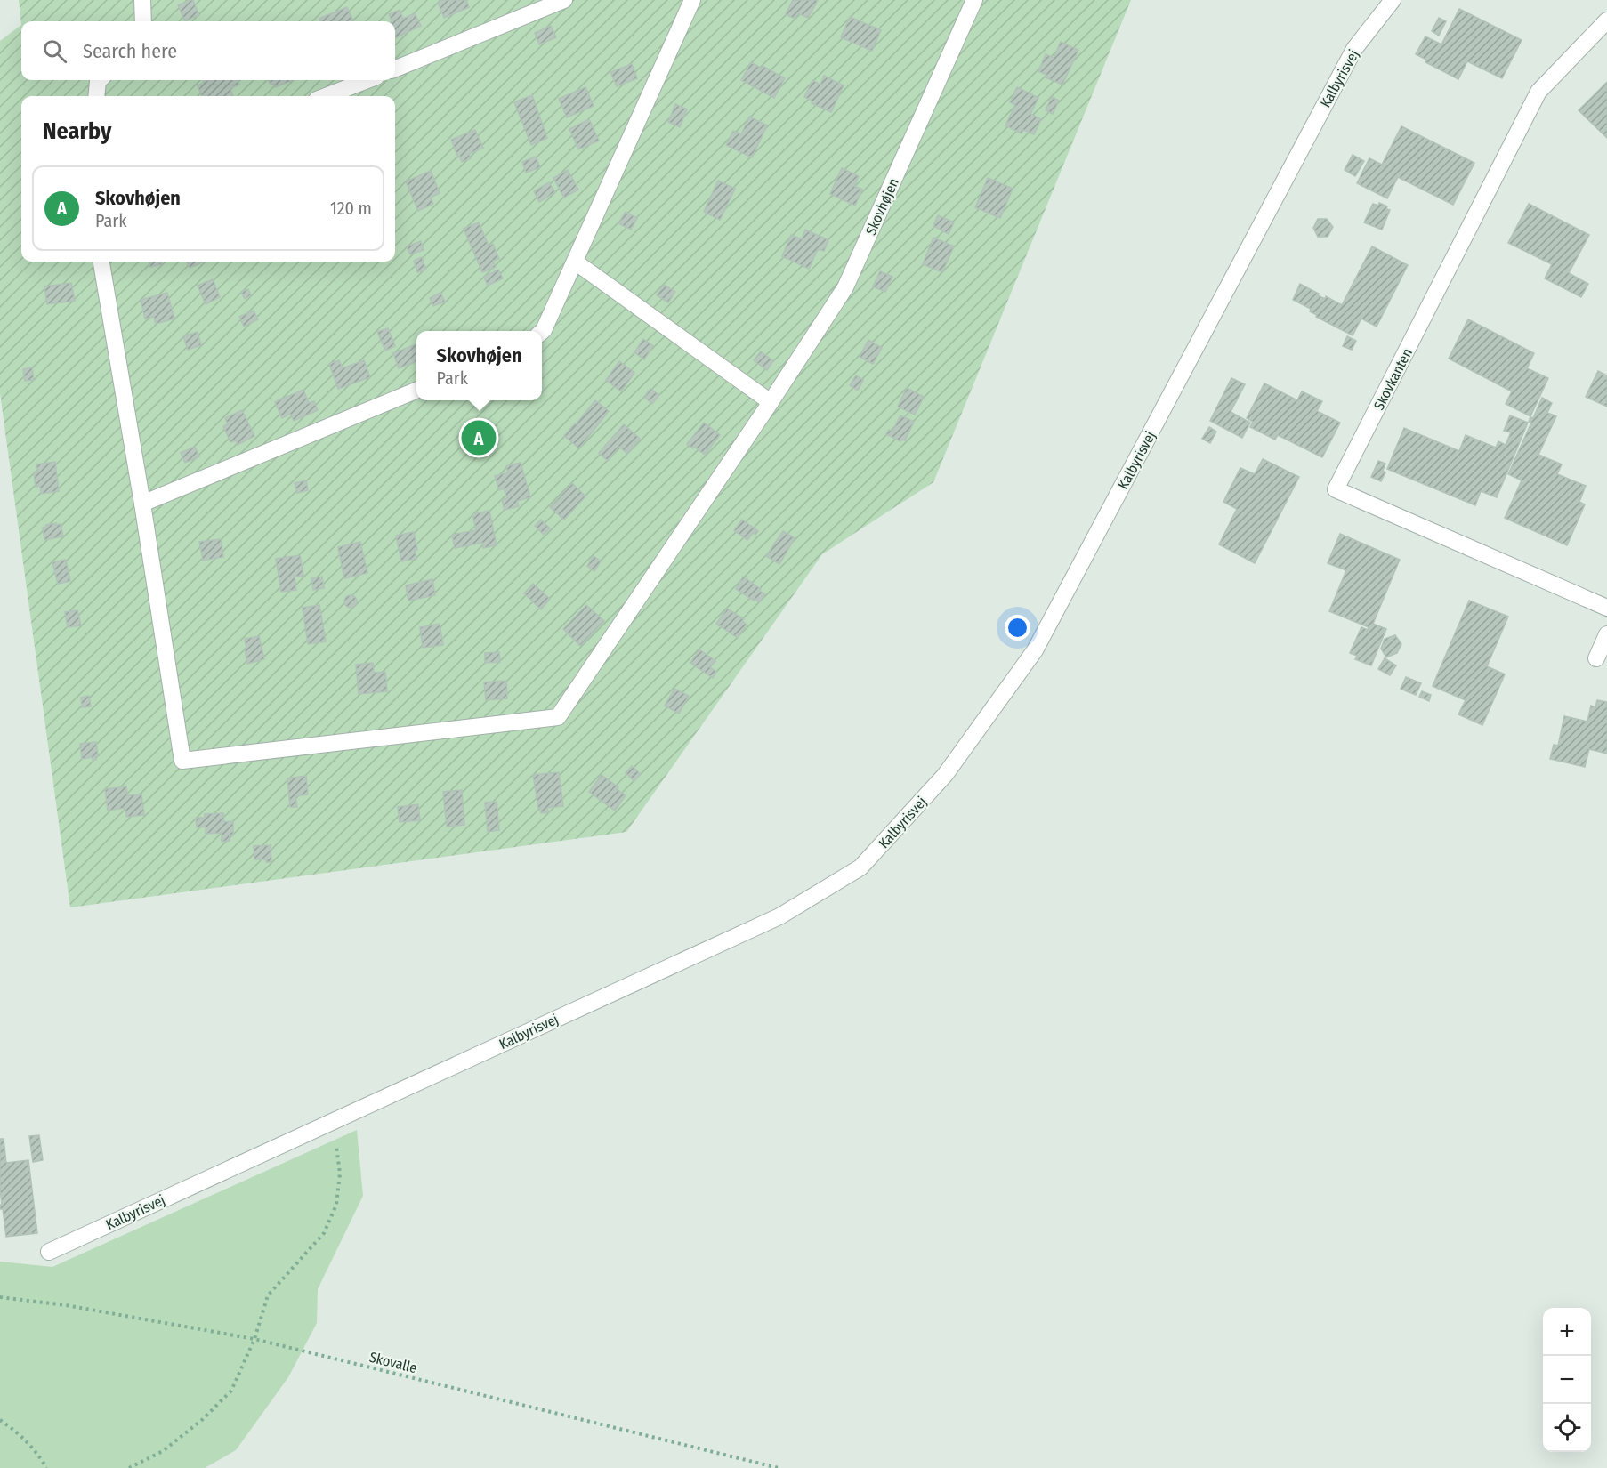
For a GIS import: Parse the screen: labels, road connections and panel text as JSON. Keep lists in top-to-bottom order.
{
  "streets": {
    "street": ["Kalbyrisvej", "Skovhøjen", "Skovkanten"],
    "path": ["Skovalle"]
  },
  "page": {
    "search": "Search here",
    "heading": "Nearby",
    "list": [
      {
        "mark": "A",
        "name": "Skovhøjen",
        "note": "Park",
        "value": "120 m"
      }
    ],
    "popup": ["Skovhøjen", "Park"],
    "pins": "A",
    "map_buttons": ["+", "−"]
  }
}
